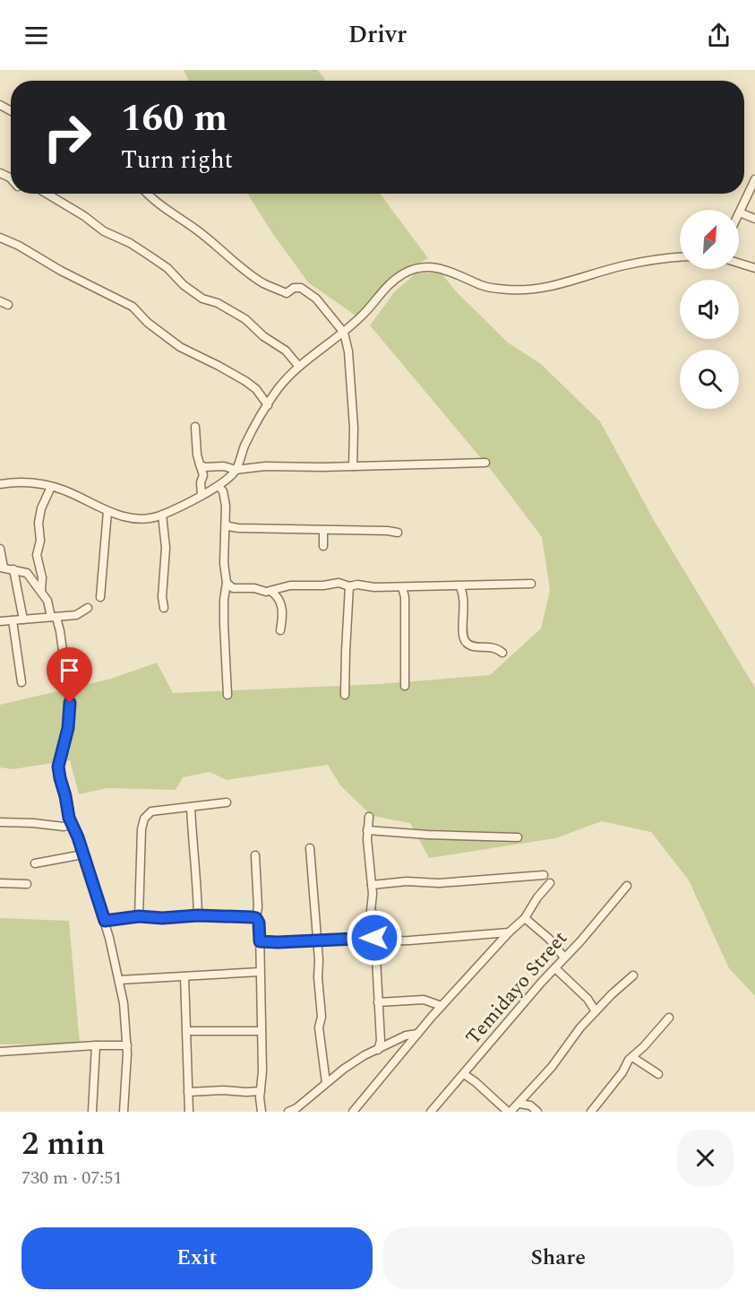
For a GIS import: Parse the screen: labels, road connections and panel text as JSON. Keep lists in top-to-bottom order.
{
  "streets": {
    "street": ["Temidayo Street"]
  },
  "north": "top right",
  "page": {
    "header": "Drivr",
    "turn": ["160 m", "Turn right"],
    "heading": ["2 min", "730 m · 07:51"],
    "buttons": ["Exit", "Share"]
  }
}
